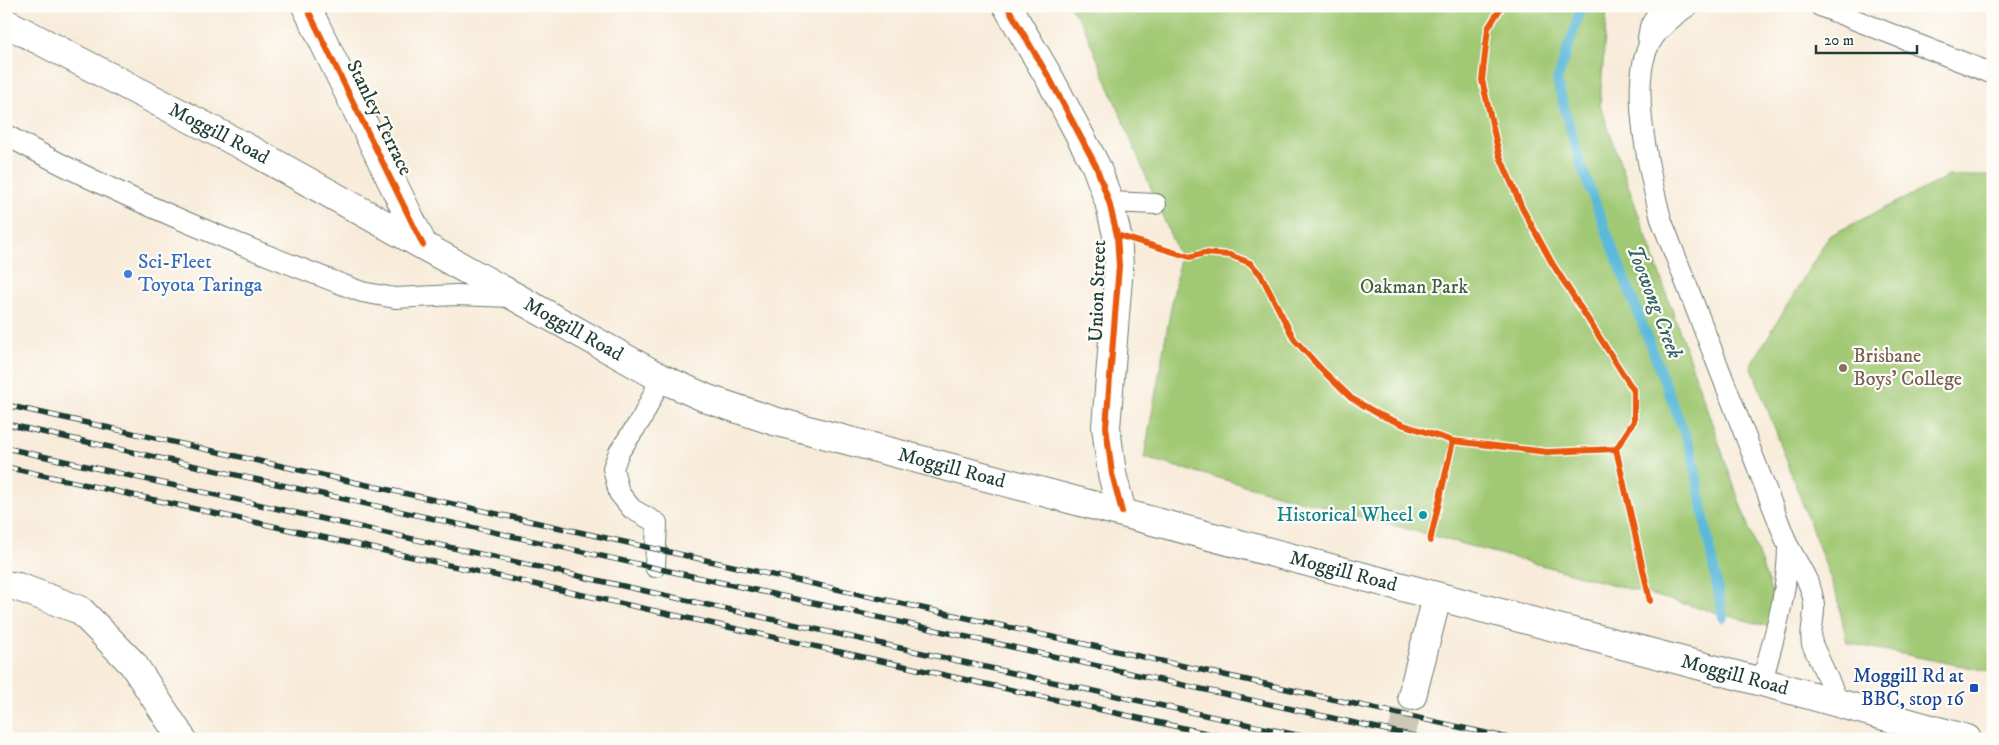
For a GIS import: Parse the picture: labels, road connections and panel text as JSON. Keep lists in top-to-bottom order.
{
  "streets": {
    "main road": ["Stanley Terrace", "Moggill Road", "Union Street"]
  },
  "crossings": [
    ["Stanley Terrace", "Moggill Road"],
    ["Moggill Road", "Union Street"]
  ],
  "water": ["Toowong Creek"],
  "parks": ["Oakman Park"],
  "places": {
    "other": ["Sci-Fleet Toyota Taringa", "Brisbane Boys' College", "Historical Wheel"],
    "transit": ["Moggill Rd at BBC, stop 16"]
  },
  "scale_bar": "20 m"
}
